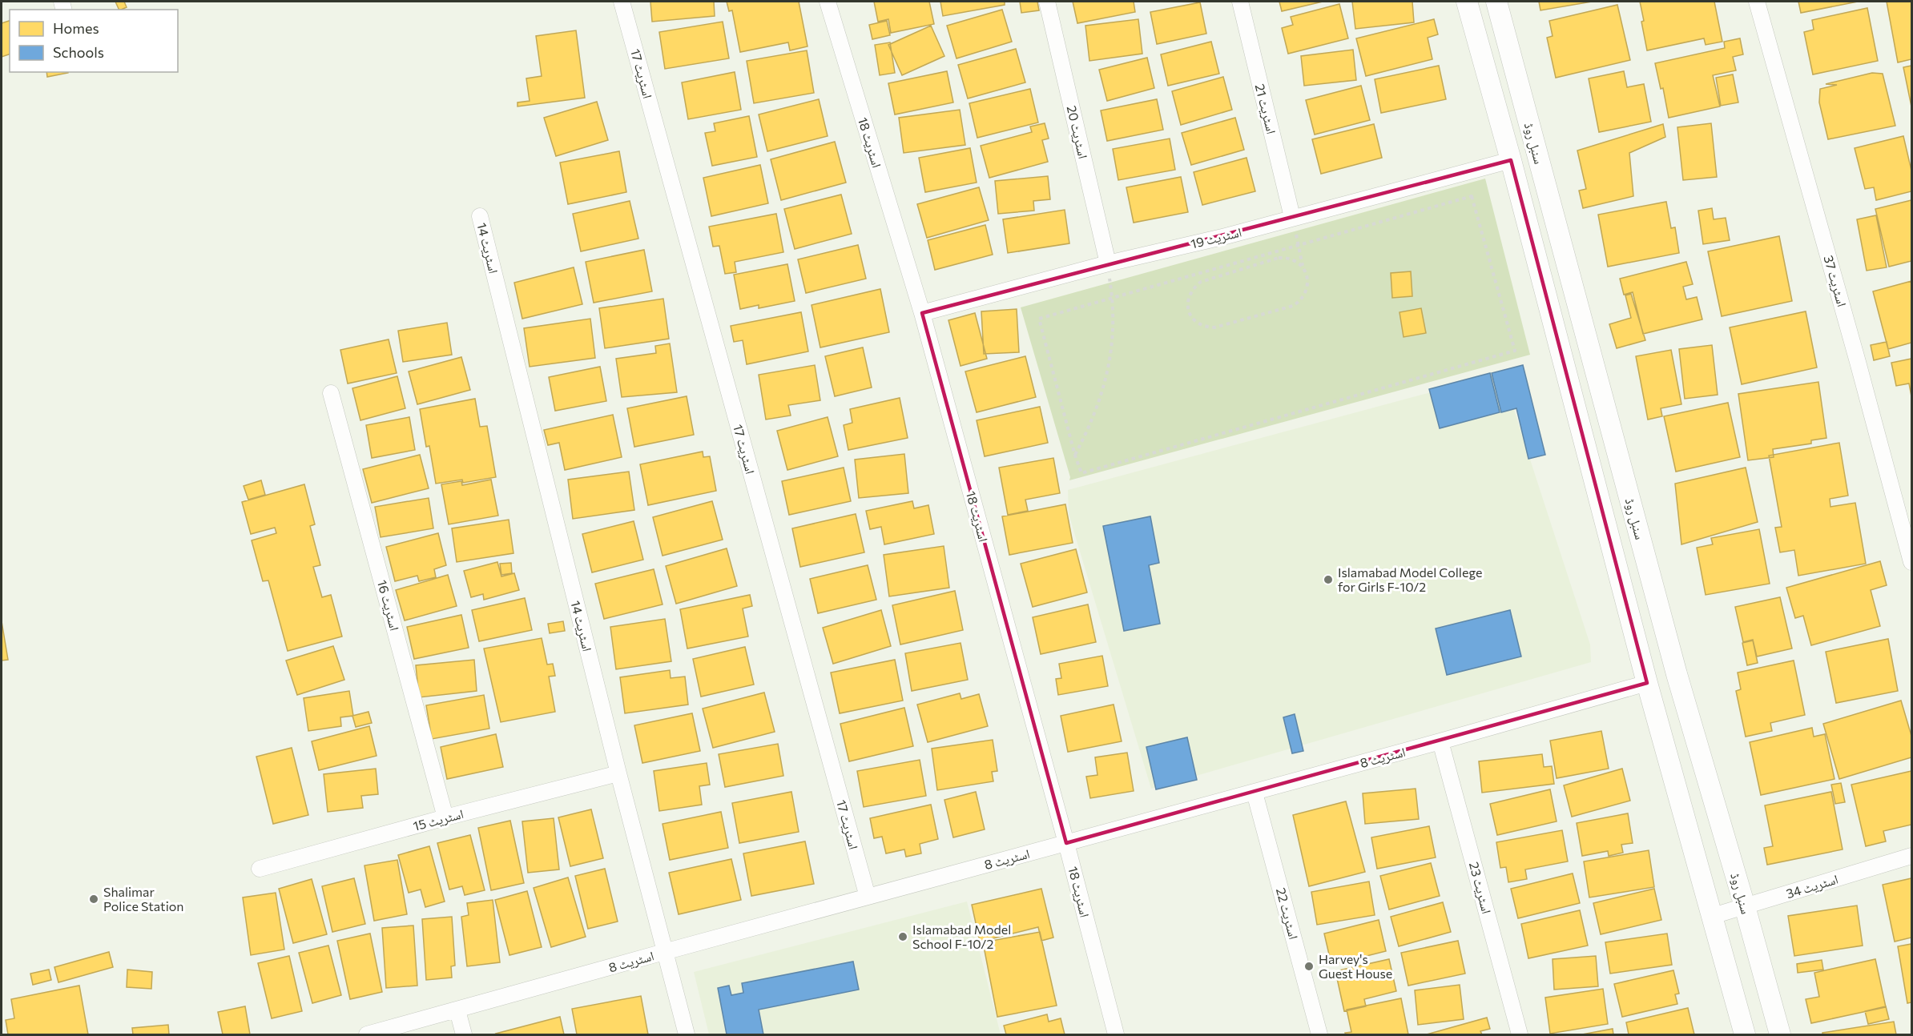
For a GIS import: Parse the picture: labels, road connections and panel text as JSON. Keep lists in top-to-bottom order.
{
  "streets": {
    "street": [
      "اسٹریٹ 17",
      "اسٹریٹ 21",
      "اسٹریٹ 20",
      "اسٹریٹ 18",
      "سنبل روڈ",
      "اسٹریٹ 19",
      "اسٹریٹ 14",
      "اسٹریٹ 37",
      "اسٹریٹ 16",
      "اسٹریٹ 8",
      "اسٹریٹ 15",
      "اسٹریٹ 34",
      "اسٹریٹ 23",
      "اسٹریٹ 22"
    ]
  },
  "crossings": [
    ["اسٹریٹ 17", "اسٹریٹ 8"],
    ["اسٹریٹ 21", "اسٹریٹ 19"],
    ["اسٹریٹ 20", "اسٹریٹ 19"],
    ["اسٹریٹ 18", "اسٹریٹ 19"],
    ["اسٹریٹ 18", "اسٹریٹ 8"],
    ["سنبل روڈ", "اسٹریٹ 19"],
    ["سنبل روڈ", "اسٹریٹ 8"],
    ["سنبل روڈ", "اسٹریٹ 34"],
    ["اسٹریٹ 14", "اسٹریٹ 8"],
    ["اسٹریٹ 14", "اسٹریٹ 15"],
    ["اسٹریٹ 16", "اسٹریٹ 15"],
    ["اسٹریٹ 8", "اسٹریٹ 23"],
    ["اسٹریٹ 8", "اسٹریٹ 22"]
  ],
  "places": [
    "Islamabad Model College for Girls F-10/2",
    "Shalimar Police Station",
    "Islamabad Model School F-10/2",
    "Harvey's Guest House"
  ],
  "legend": ["Homes", "Schools"]
}
